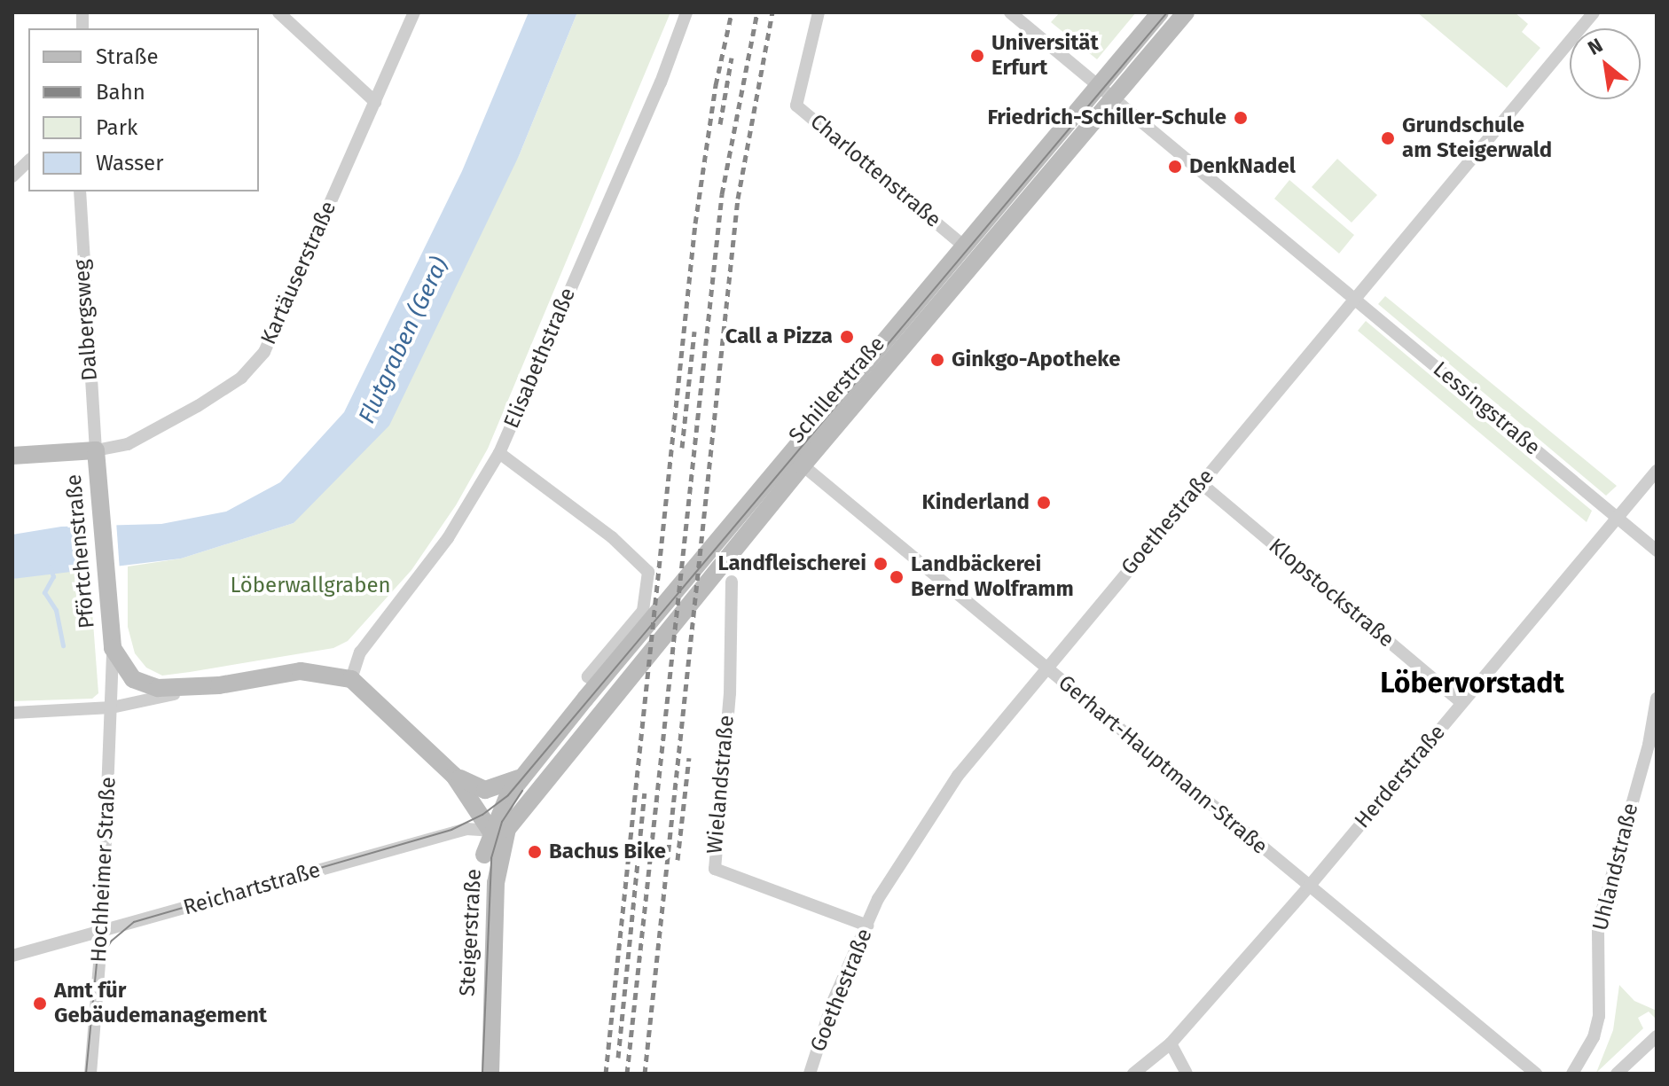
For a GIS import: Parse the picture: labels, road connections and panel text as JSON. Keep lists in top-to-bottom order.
{
  "streets": {
    "main road": ["Schillerstraße", "Pförtchenstraße", "Steigerstraße"],
    "street": [
      "Charlottenstraße",
      "Kartäuserstraße",
      "Dalbergsweg",
      "Elisabethstraße",
      "Lessingstraße",
      "Goethestraße",
      "Klopstockstraße",
      "Gerhart-Hauptmann-Straße",
      "Herderstraße",
      "Wielandstraße",
      "Uhlandstraße",
      "Hochheimer Straße",
      "Reichartstraße"
    ]
  },
  "crossings": [
    ["Charlottenstraße", "Schillerstraße"],
    ["Kartäuserstraße", "Dalbergsweg"],
    ["Kartäuserstraße", "Pförtchenstraße"],
    ["Dalbergsweg", "Pförtchenstraße"],
    ["Elisabethstraße", "Schillerstraße"],
    ["Elisabethstraße", "Pförtchenstraße"],
    ["Schillerstraße", "Lessingstraße"],
    ["Schillerstraße", "Gerhart-Hauptmann-Straße"],
    ["Schillerstraße", "Steigerstraße"],
    ["Lessingstraße", "Goethestraße"],
    ["Lessingstraße", "Herderstraße"],
    ["Goethestraße", "Klopstockstraße"],
    ["Goethestraße", "Gerhart-Hauptmann-Straße"],
    ["Goethestraße", "Wielandstraße"],
    ["Pförtchenstraße", "Hochheimer Straße"],
    ["Klopstockstraße", "Herderstraße"],
    ["Gerhart-Hauptmann-Straße", "Herderstraße"],
    ["Hochheimer Straße", "Reichartstraße"],
    ["Reichartstraße", "Steigerstraße"]
  ],
  "districts": ["Löbervorstadt"],
  "water": ["Flutgraben (Gera)"],
  "parks": ["Löberwallgraben"],
  "places": [
    "Universität Erfurt",
    "Friedrich-Schiller-Schule",
    "Grundschule am Steigerwald",
    "DenkNadel",
    "Call a Pizza",
    "Ginkgo-Apotheke",
    "Kinderland",
    "Landfleischerei",
    "Landbäckerei Bernd Wolframm",
    "Bachus Bike",
    "Amt für Gebäudemanagement"
  ],
  "legend": [
    "Straße",
    "Bahn",
    "Park",
    "Wasser"
  ],
  "north": "top left"
}
